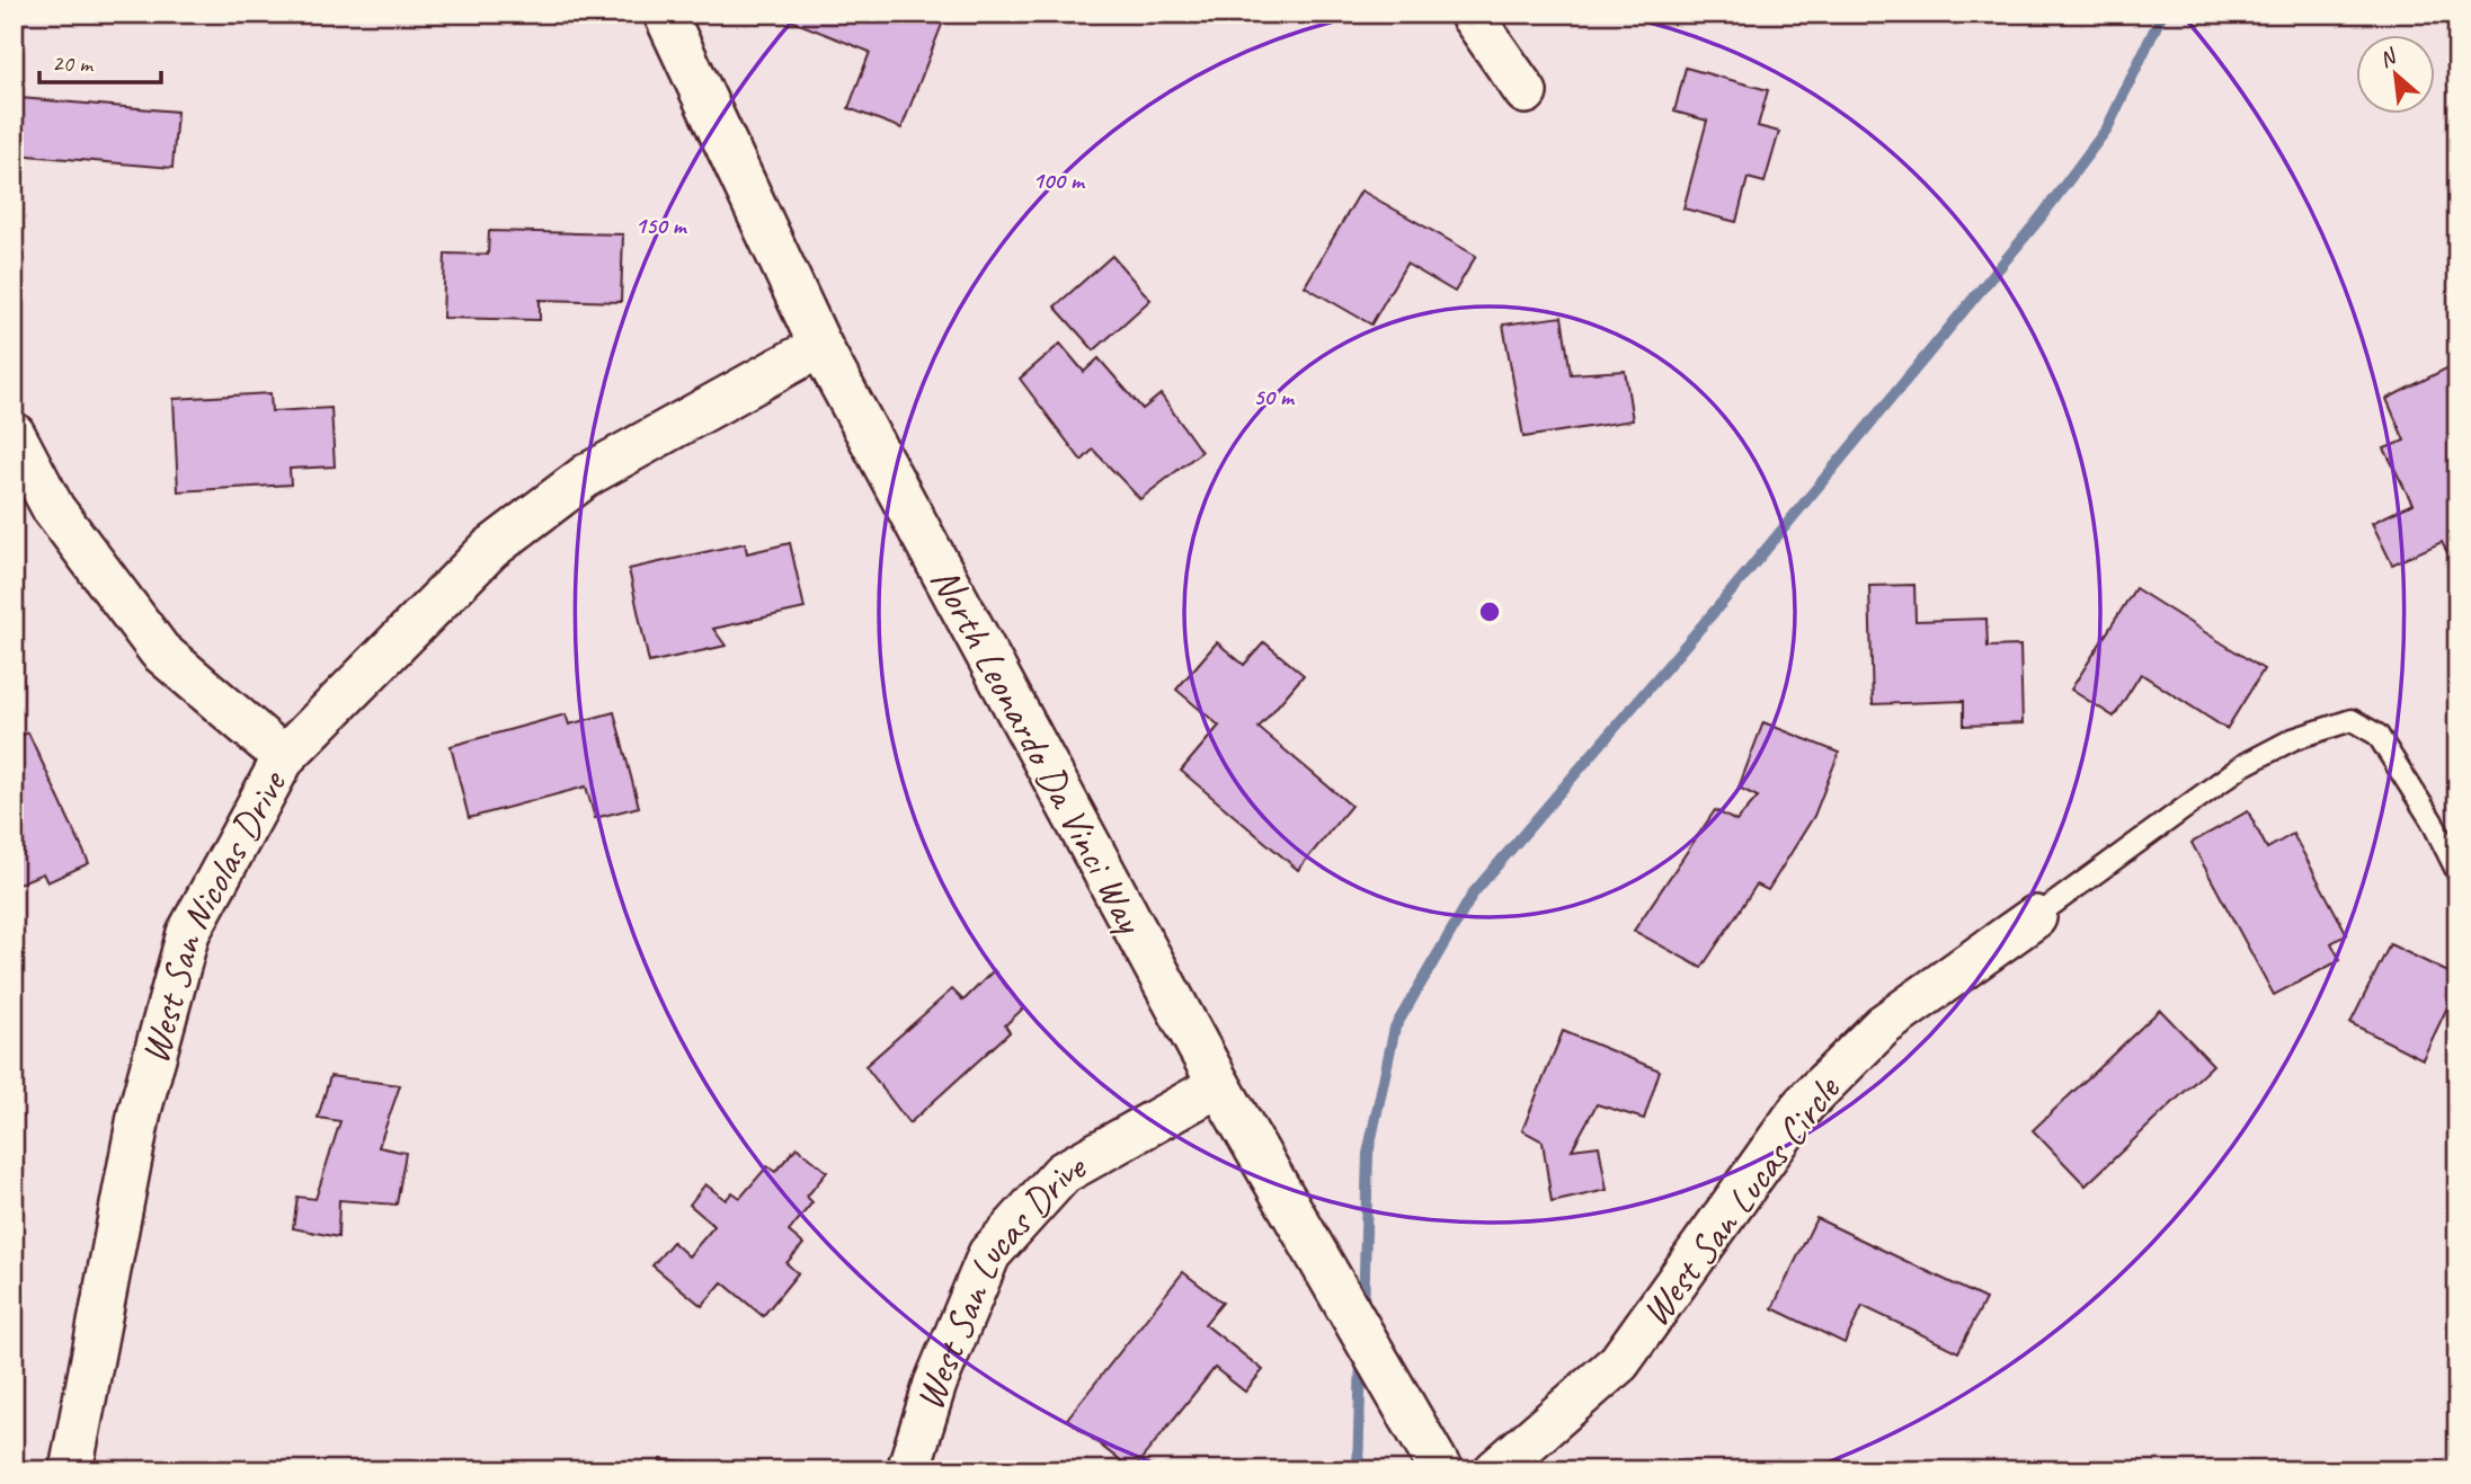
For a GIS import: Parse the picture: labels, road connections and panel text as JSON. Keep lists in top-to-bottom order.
{
  "streets": {
    "street": [
      "North Leonardo Da Vinci Way",
      "West San Nicolas Drive",
      "West San Lucas Circle",
      "West San Lucas Drive"
    ]
  },
  "crossings": [
    ["North Leonardo Da Vinci Way", "West San Nicolas Drive"],
    ["North Leonardo Da Vinci Way", "West San Lucas Drive"]
  ],
  "scale_bar": "20 m",
  "north": "top left",
  "rings": ["100 m", "150 m", "50 m"]
}
